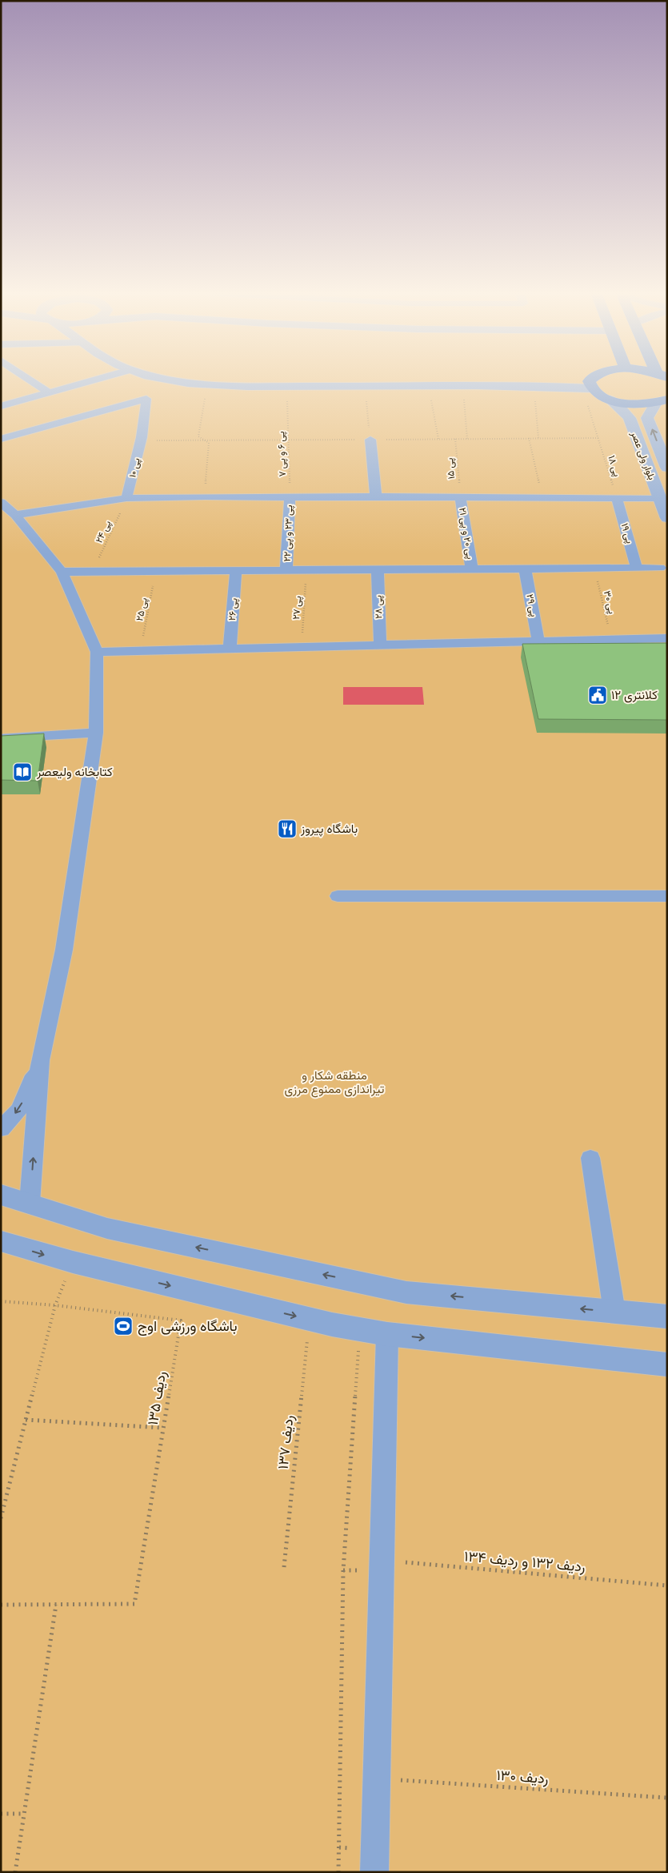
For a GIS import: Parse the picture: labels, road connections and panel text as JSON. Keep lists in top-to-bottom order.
{
  "streets": {
    "street": [
      "بلوار ولی عصر",
      "پی ۱۰",
      "پی ۲۳ و پی ۲۲",
      "پی ۲۰ و پی ۲۱",
      "پی ۱۹",
      "پی ۲۹",
      "پی ۲۸",
      "پی ۲۶"
    ],
    "path": [
      "پی ۶ و پی ۷",
      "پی ۱۸",
      "پی ۱۵",
      "پی ۲۴",
      "پی ۳۰",
      "پی ۲۷",
      "پی ۲۵",
      "ردیف ۱۳۵",
      "ردیف ۱۳۷",
      "ردیف ۱۳۲ و ردیف ۱۳۴",
      "ردیف ۱۳۰"
    ]
  },
  "crossings": [
    ["پی ۶ و پی ۷", "پی ۲۳ و پی ۲۲"],
    ["پی ۱۸", "پی ۱۹"],
    ["پی ۱۰", "پی ۲۴"],
    ["پی ۱۵", "پی ۲۰ و پی ۲۱"]
  ],
  "parks": ["منطقه شکار و تیراندازی ممنوع مرزی"],
  "places": {
    "public building": ["کلانتری ۱۲"],
    "library": ["کتابخانه ولیعصر"],
    "restaurant": ["باشگاه پیروز"],
    "sports": ["باشگاه ورزشی اوج"]
  }
}
